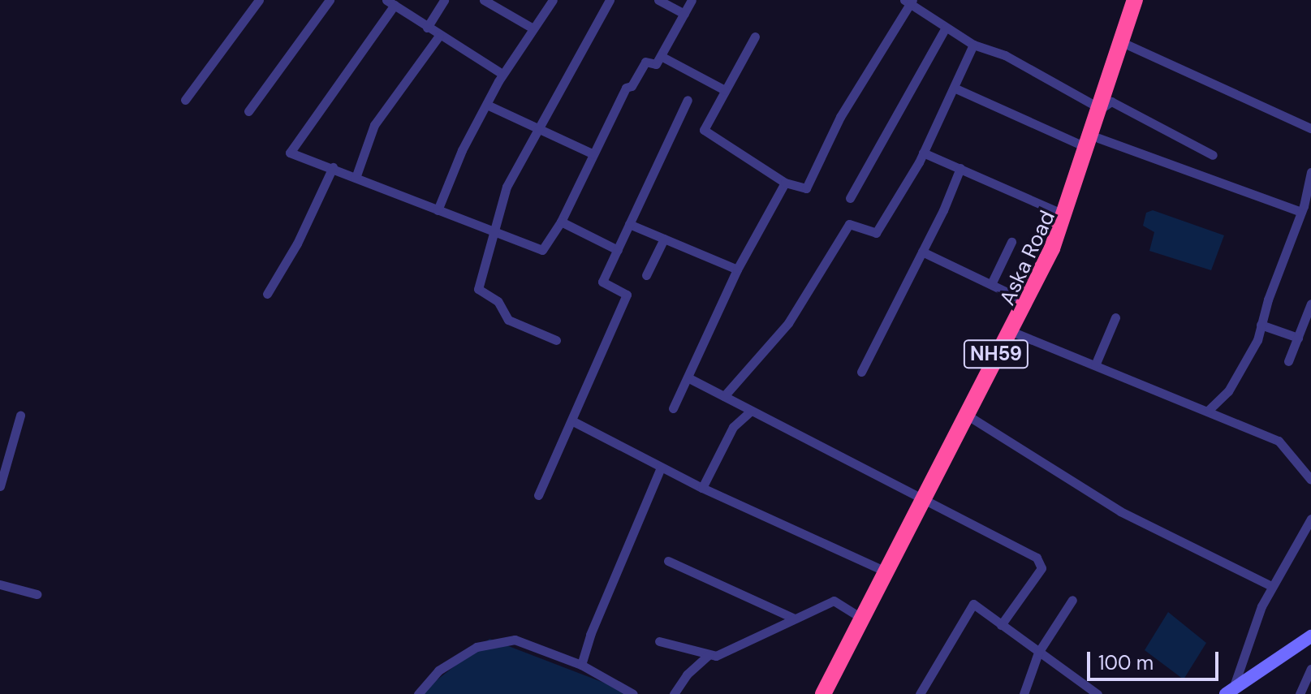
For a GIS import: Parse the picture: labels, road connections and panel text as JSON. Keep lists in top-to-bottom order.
{
  "streets": {
    "highway": ["Aska Road", "NH59"]
  },
  "crossings": [
    ["Aska Road", "NH59"]
  ],
  "scale_bar": "100 m"
}
